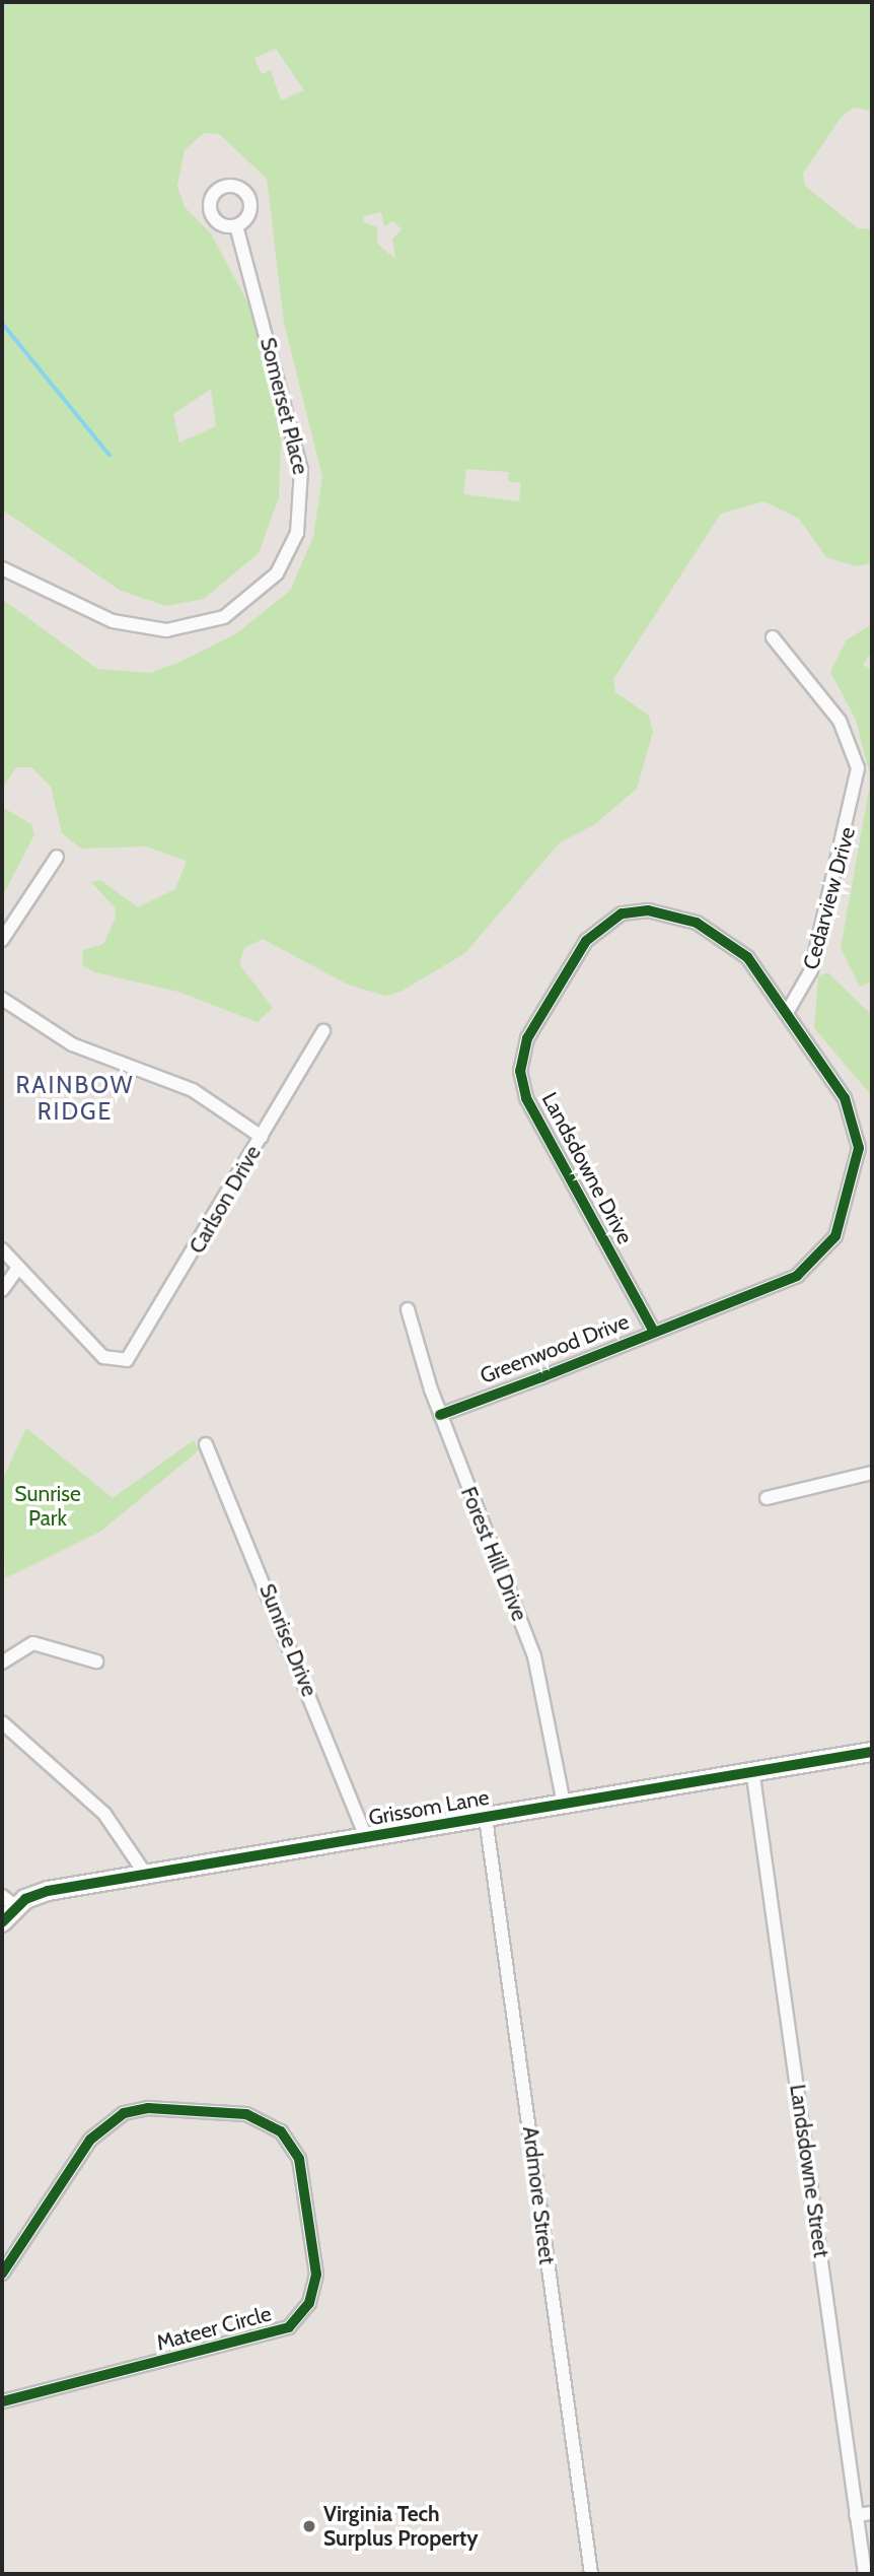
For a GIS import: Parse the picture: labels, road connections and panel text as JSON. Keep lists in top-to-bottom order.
{
  "streets": {
    "street": [
      "Somerset Place",
      "Cedarview Drive",
      "Landsdowne Drive",
      "Carlson Drive",
      "Greenwood Drive",
      "Forest Hill Drive",
      "Sunrise Drive",
      "Grissom Lane",
      "Landsdowne Street",
      "Ardmore Street",
      "Mateer Circle"
    ]
  },
  "crossings": [
    ["Cedarview Drive", "Landsdowne Drive"],
    ["Cedarview Drive", "Greenwood Drive"],
    ["Landsdowne Drive", "Greenwood Drive"],
    ["Greenwood Drive", "Forest Hill Drive"],
    ["Forest Hill Drive", "Grissom Lane"],
    ["Sunrise Drive", "Grissom Lane"],
    ["Grissom Lane", "Landsdowne Street"],
    ["Grissom Lane", "Ardmore Street"]
  ],
  "districts": ["RAINBOW RIDGE"],
  "parks": ["Sunrise Park"],
  "places": ["Virginia Tech Surplus Property"]
}
